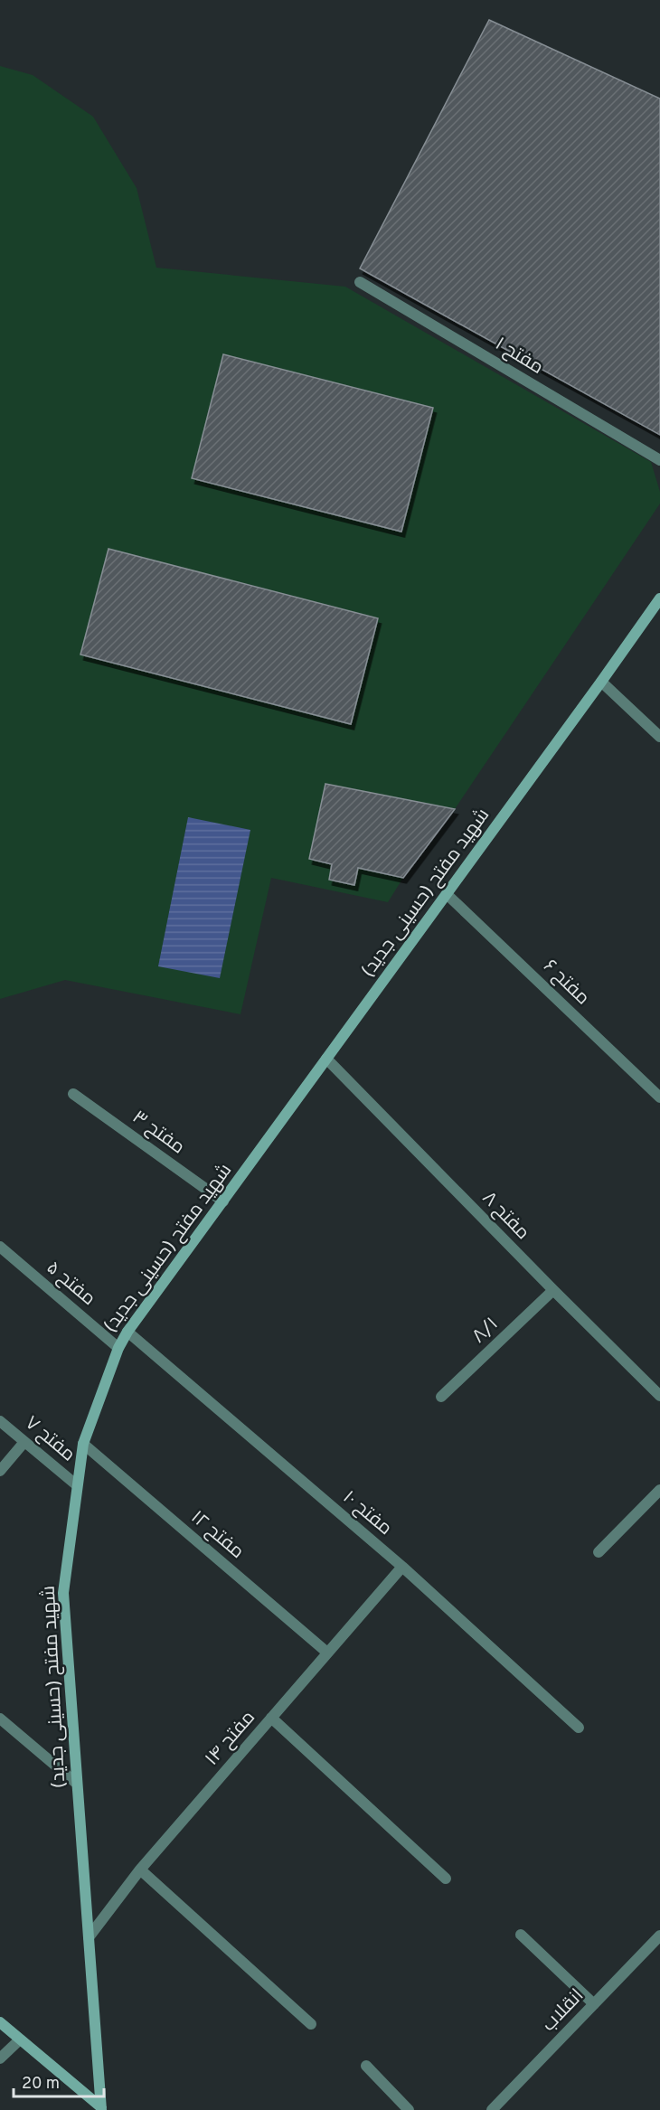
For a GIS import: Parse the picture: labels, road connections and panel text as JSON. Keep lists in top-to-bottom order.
{
  "streets": {
    "street": [
      "مفتح ۱",
      "شهید مفتح (حسینی جدید)",
      "مفتح ۶",
      "مفتح ۳",
      "مفتح ۸",
      "مفتح ۵",
      "۸/۱",
      "مفتح ۷",
      "مفتح ۱۰",
      "مفتح ۱۲",
      "مفتح ۱۴",
      "انقلاب"
    ]
  },
  "crossings": [
    ["شهید مفتح (حسینی جدید)", "مفتح ۶"],
    ["شهید مفتح (حسینی جدید)", "مفتح ۳"],
    ["شهید مفتح (حسینی جدید)", "مفتح ۸"],
    ["شهید مفتح (حسینی جدید)", "مفتح ۵"],
    ["شهید مفتح (حسینی جدید)", "مفتح ۷"],
    ["شهید مفتح (حسینی جدید)", "مفتح ۱۰"],
    ["شهید مفتح (حسینی جدید)", "مفتح ۱۲"],
    ["شهید مفتح (حسینی جدید)", "مفتح ۱۴"],
    ["مفتح ۸", "۸/۱"],
    ["مفتح ۱۰", "مفتح ۱۴"],
    ["مفتح ۱۲", "مفتح ۱۴"]
  ],
  "scale_bar": "20 m"
}
